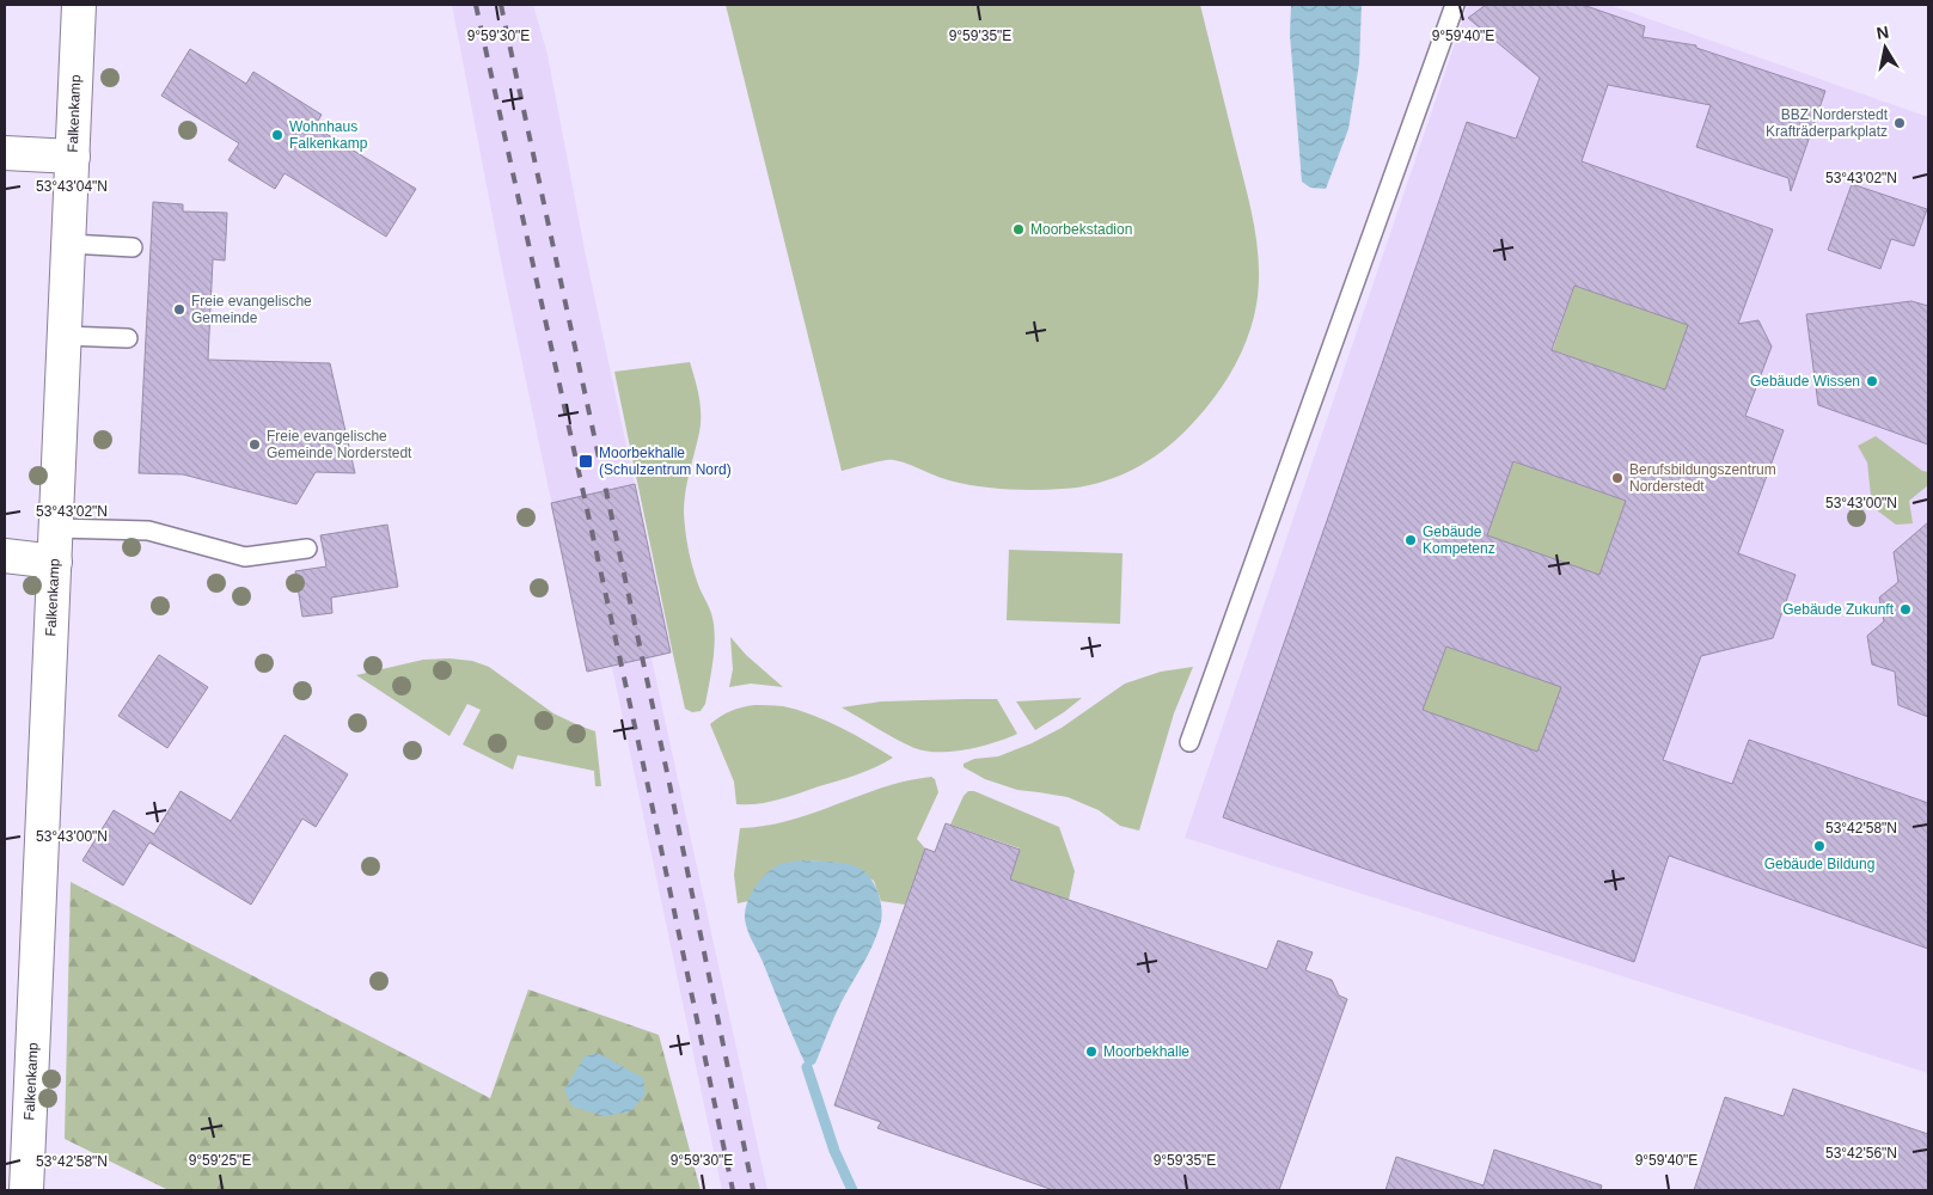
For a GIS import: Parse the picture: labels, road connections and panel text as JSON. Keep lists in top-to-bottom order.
{
  "streets": {
    "street": ["Falkenkamp"]
  },
  "places": {
    "other": [
      "BBZ Norderstedt Krafträderparkplatz",
      "Wohnhaus Falkenkamp",
      "Moorbekstadion",
      "Freie evangelische Gemeinde",
      "Gebäude Wissen",
      "Freie evangelische Gemeinde Norderstedt",
      "Berufsbildungszentrum Norderstedt",
      "Gebäude Kompetenz",
      "Gebäude Zukunft",
      "Gebäude Bildung",
      "Moorbekhalle"
    ],
    "transit": ["Moorbekhalle (Schulzentrum Nord)"]
  },
  "north": "top",
  "coordinates": [
    "9°59'30\"E",
    "9°59'35\"E",
    "9°59'40\"E",
    "53°43'02\"N",
    "53°43'04\"N",
    "53°43'00\"N",
    "53°42'58\"N",
    "53°42'56\"N",
    "9°59'25\"E"
  ]
}
